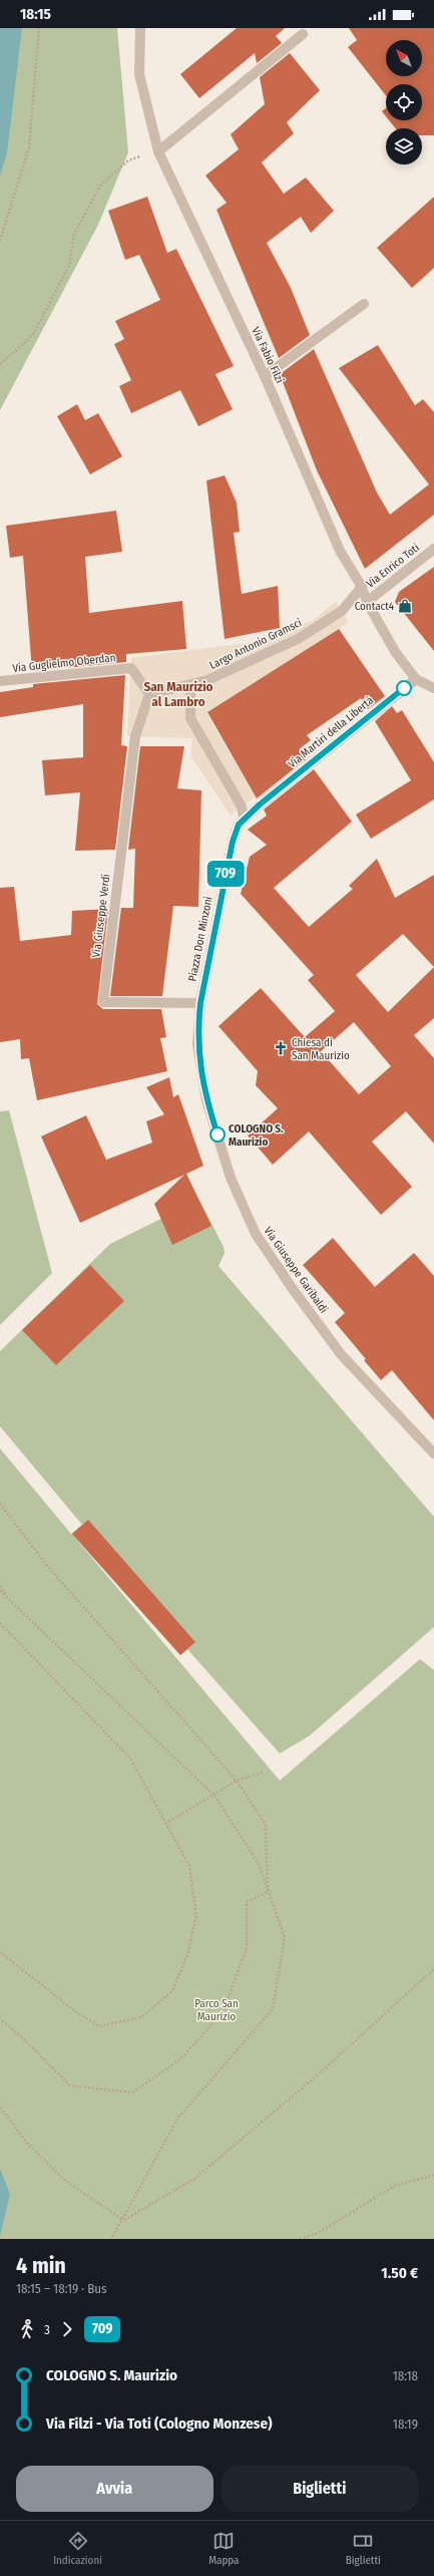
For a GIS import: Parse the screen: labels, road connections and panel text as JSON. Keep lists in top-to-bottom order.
{
  "streets": {
    "street": [
      "Via Fabio Filzi",
      "Via Enrico Toti",
      "Largo Antonio Gramsci",
      "Via Guglielmo Oberdan",
      "Via Martiri della Libertà",
      "Via Giuseppe Verdi",
      "Piazza Don Minzoni",
      "Via Giuseppe Garibaldi"
    ]
  },
  "crossings": [
    ["Via Fabio Filzi", "Via Enrico Toti"],
    ["Via Fabio Filzi", "Largo Antonio Gramsci"],
    ["Via Fabio Filzi", "Via Martiri della Libertà"],
    ["Largo Antonio Gramsci", "Via Guglielmo Oberdan"],
    ["Largo Antonio Gramsci", "Via Giuseppe Verdi"],
    ["Via Guglielmo Oberdan", "Via Giuseppe Verdi"],
    ["Via Martiri della Libertà", "Piazza Don Minzoni"],
    ["Via Giuseppe Verdi", "Piazza Don Minzoni"],
    ["Piazza Don Minzoni", "Via Giuseppe Garibaldi"]
  ],
  "districts": ["San Maurizio al Lambro"],
  "parks": ["Parco San Maurizio"],
  "places": {
    "shop": ["Contact4"],
    "church": ["Chiesa di San Maurizio"],
    "other": ["COLOGNO S. Maurizio"]
  },
  "lines": ["bus line 709"],
  "north": "top left",
  "page": {
    "status": "18:15",
    "on_map": "709",
    "heading": ["4 min", "18:15 – 18:19 · Bus", "1.50 €"],
    "legs": ["3", "709"],
    "list": [
      {
        "name": "COLOGNO S. Maurizio",
        "value": "18:18"
      },
      {
        "name": "Via Filzi - Via Toti (Cologno Monzese)",
        "value": "18:19"
      }
    ],
    "buttons": ["Avvia", "Biglietti"],
    "tabs": ["Indicazioni", "Mappa", "Biglietti"]
  }
}
